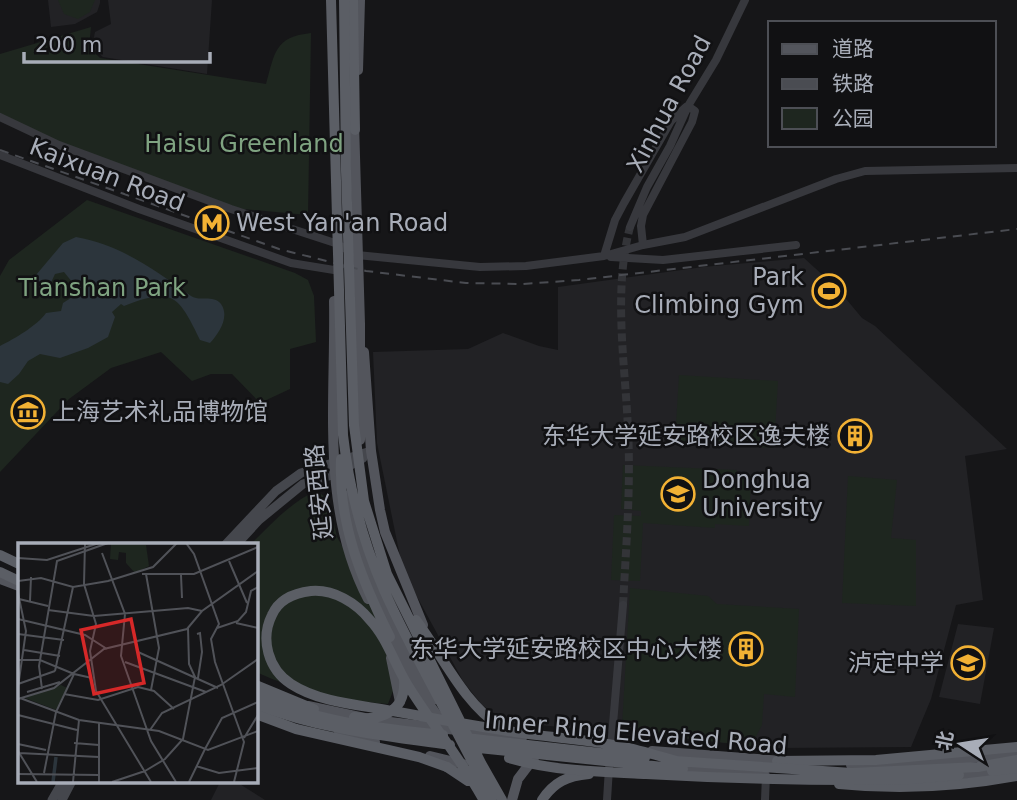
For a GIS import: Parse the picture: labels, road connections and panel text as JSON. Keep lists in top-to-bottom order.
{
  "streets": {
    "highway": ["Inner Ring Elevated Road"],
    "main road": ["延安西路"],
    "street": ["Xinhua Road", "Kaixuan Road"]
  },
  "crossings": [
    ["Kaixuan Road", "延安西路"]
  ],
  "parks": ["Haisu Greenland", "Tianshan Park"],
  "places": {
    "metro station": ["West Yan'an Road"],
    "sports": ["Park Climbing Gym"],
    "museum": ["上海艺术礼品博物馆"],
    "building": ["东华大学延安路校区逸夫楼", "东华大学延安路校区中心大楼"],
    "school or university": ["Donghua University", "泸定中学"]
  },
  "legend": ["道路", "铁路", "公园"],
  "scale_bar": "200 m",
  "north": "left"
}
